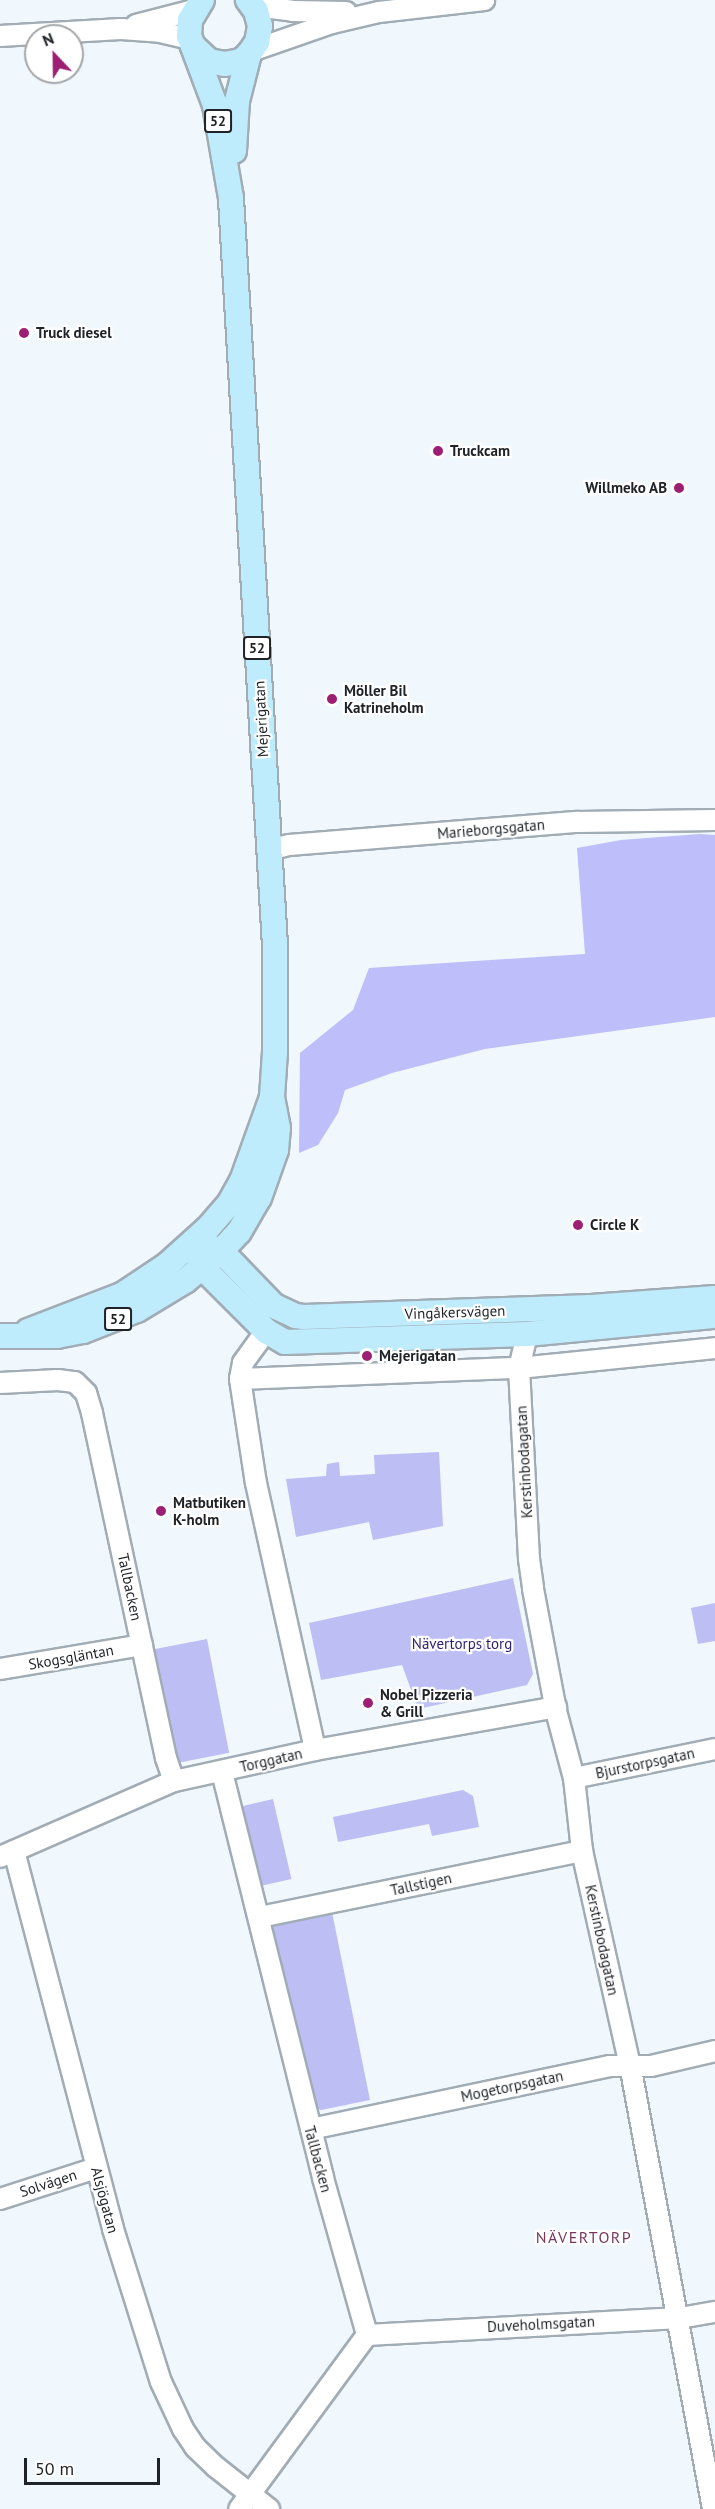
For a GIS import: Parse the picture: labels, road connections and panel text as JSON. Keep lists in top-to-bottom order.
{
  "streets": {
    "main road": ["52", "Mejerigatan", "Vingåkersvägen"],
    "street": [
      "Marieborgsgatan",
      "Kerstinbodagatan",
      "Tallbacken",
      "Skogsgläntan",
      "Torggatan",
      "Bjurstorpsgatan",
      "Tallstigen",
      "Mogetorpsgatan",
      "Solvägen",
      "Alsjögatan",
      "Duveholmsgatan"
    ]
  },
  "crossings": [
    ["52", "Mejerigatan"],
    ["52", "Vingåkersvägen"],
    ["Mejerigatan", "Marieborgsgatan"],
    ["Mejerigatan", "Vingåkersvägen"],
    ["Kerstinbodagatan", "Torggatan"],
    ["Kerstinbodagatan", "Bjurstorpsgatan"],
    ["Kerstinbodagatan", "Tallstigen"],
    ["Kerstinbodagatan", "Mogetorpsgatan"],
    ["Kerstinbodagatan", "Duveholmsgatan"],
    ["Tallbacken", "Skogsgläntan"],
    ["Tallbacken", "Torggatan"],
    ["Tallbacken", "Tallstigen"],
    ["Tallbacken", "Mogetorpsgatan"],
    ["Tallbacken", "Duveholmsgatan"],
    ["Torggatan", "Alsjögatan"],
    ["Solvägen", "Alsjögatan"]
  ],
  "districts": ["NÄVERTORP"],
  "parks": ["Nävertorps torg"],
  "places": [
    "Truck diesel",
    "Truckcam",
    "Willmeko AB",
    "Möller Bil Katrineholm",
    "Circle K",
    "Mejerigatan",
    "Matbutiken K-holm",
    "Nobel Pizzeria & Grill"
  ],
  "scale_bar": "50 m",
  "north": "top"
}
